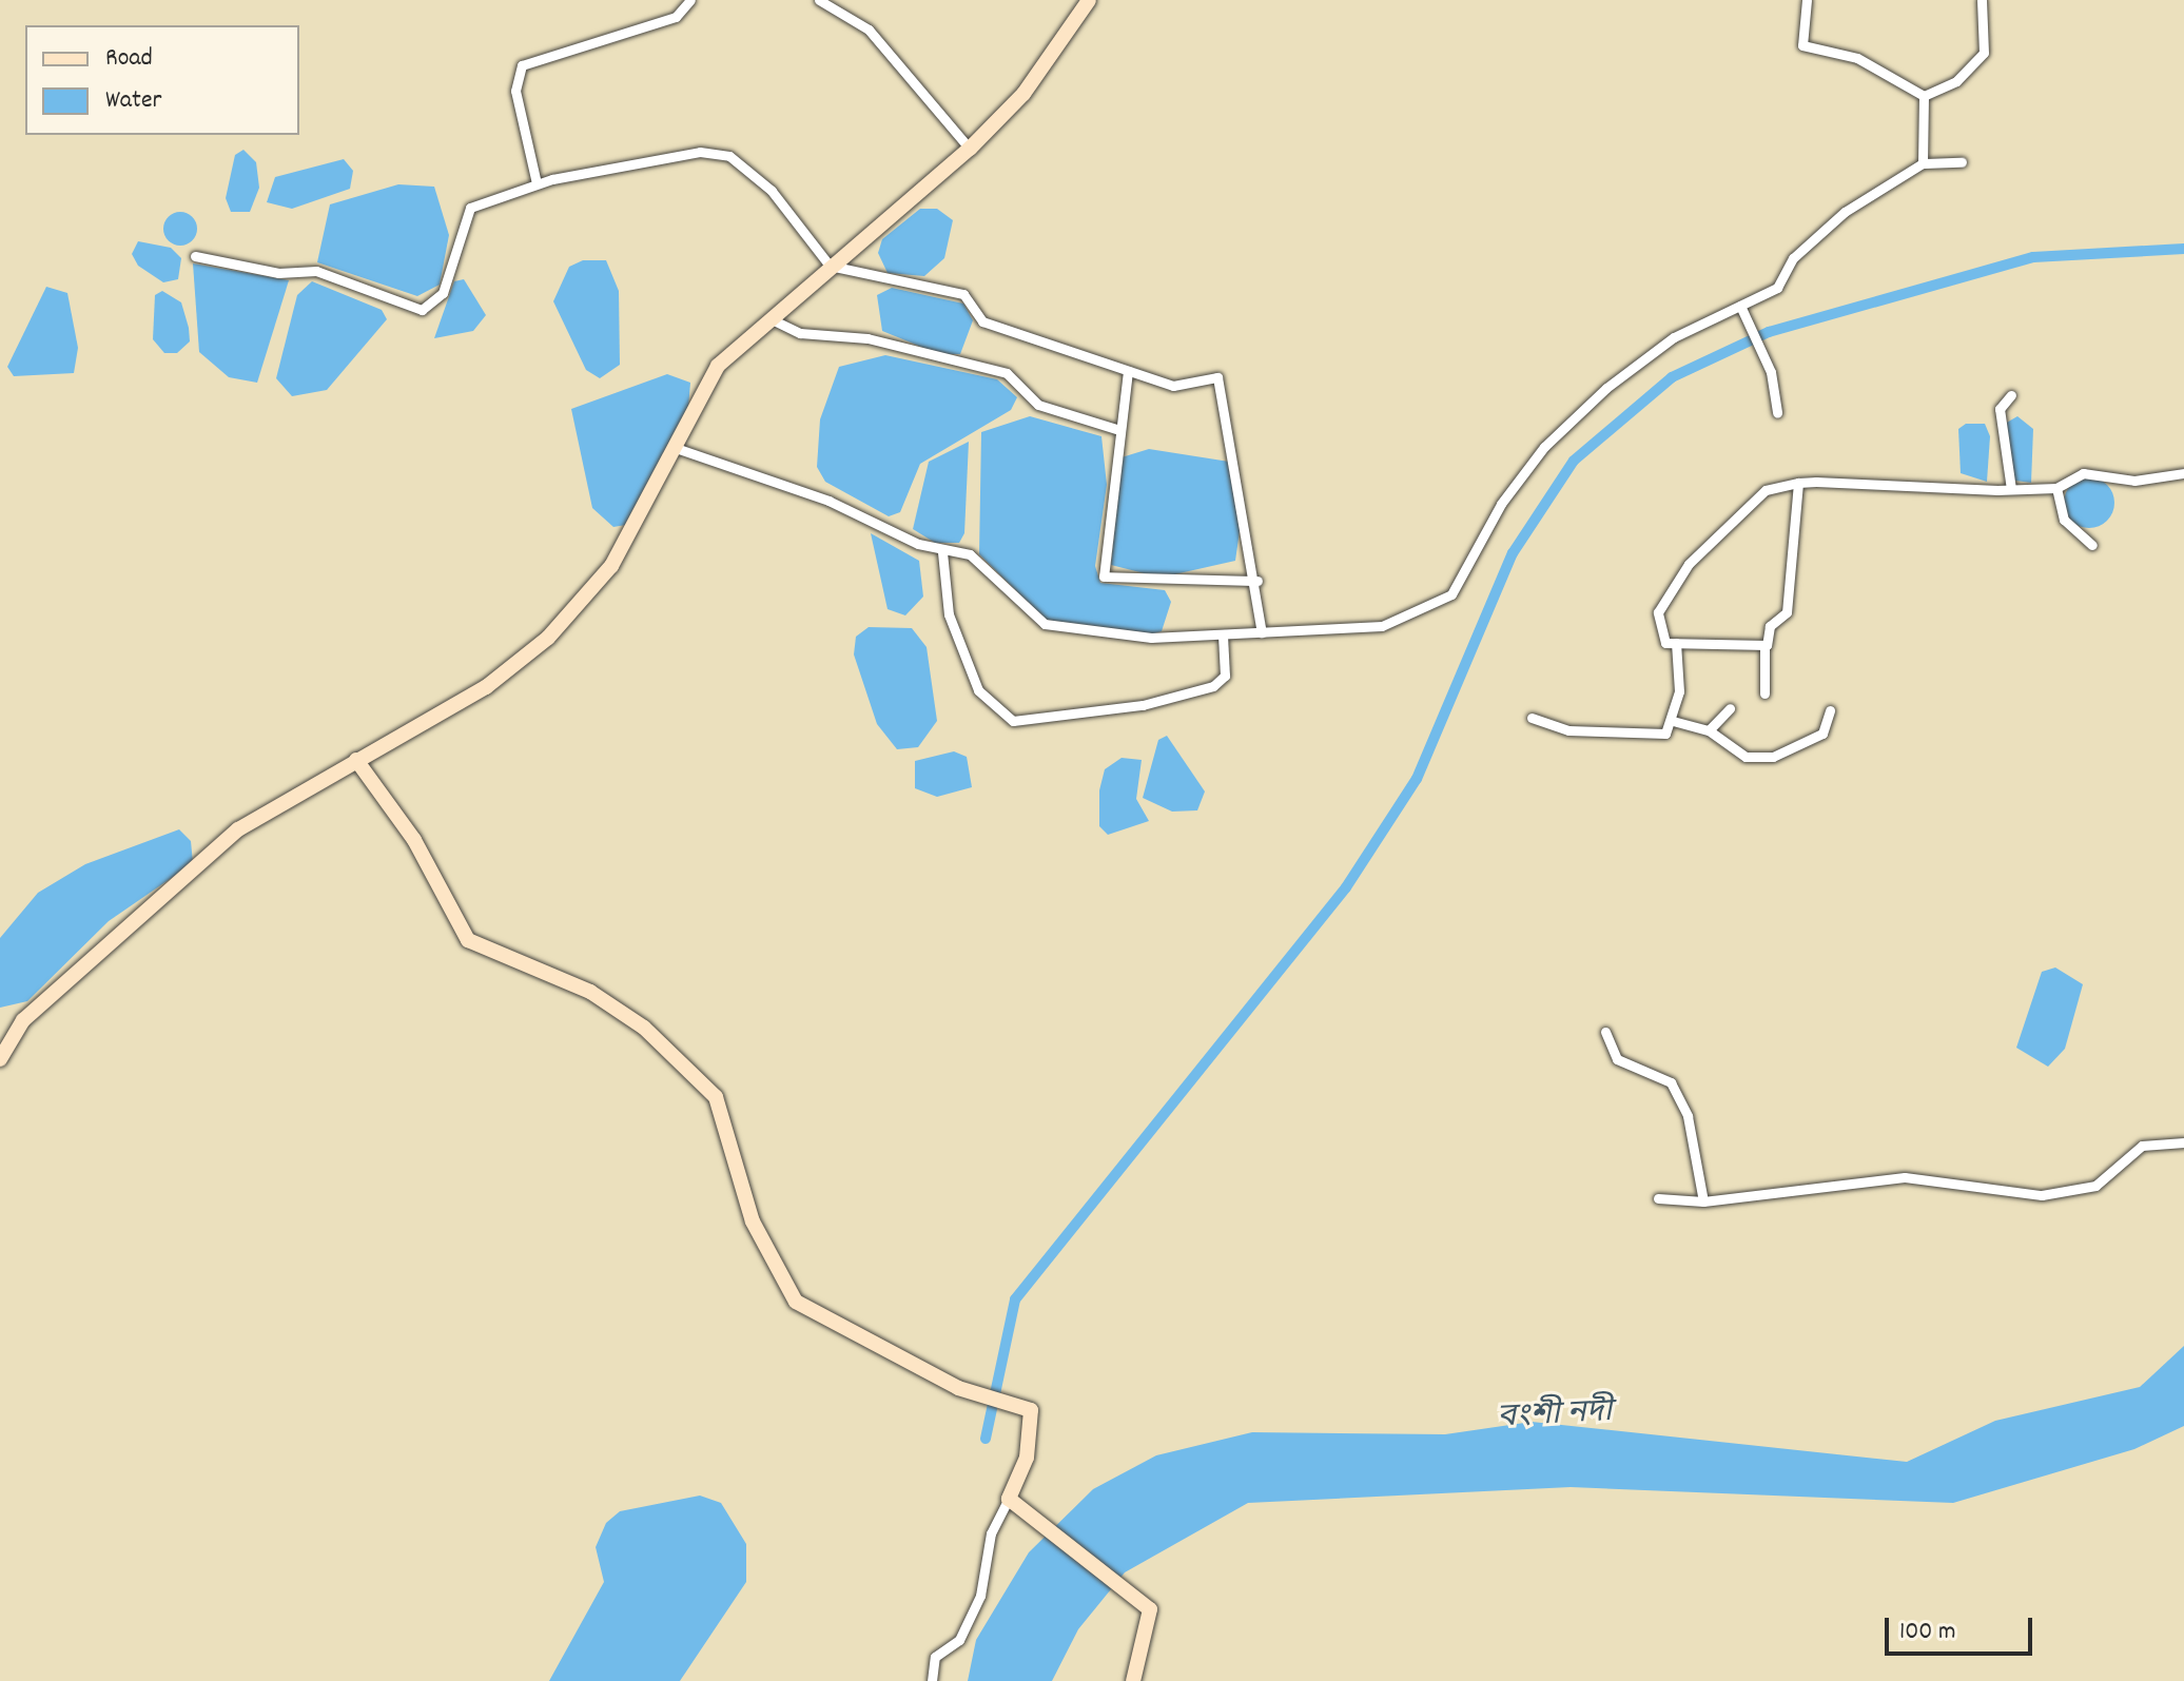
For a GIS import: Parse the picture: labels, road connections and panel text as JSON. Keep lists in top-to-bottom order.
{
  "water": ["বংশী নদী"],
  "legend": ["Road", "Water"],
  "scale_bar": "100 m"
}
